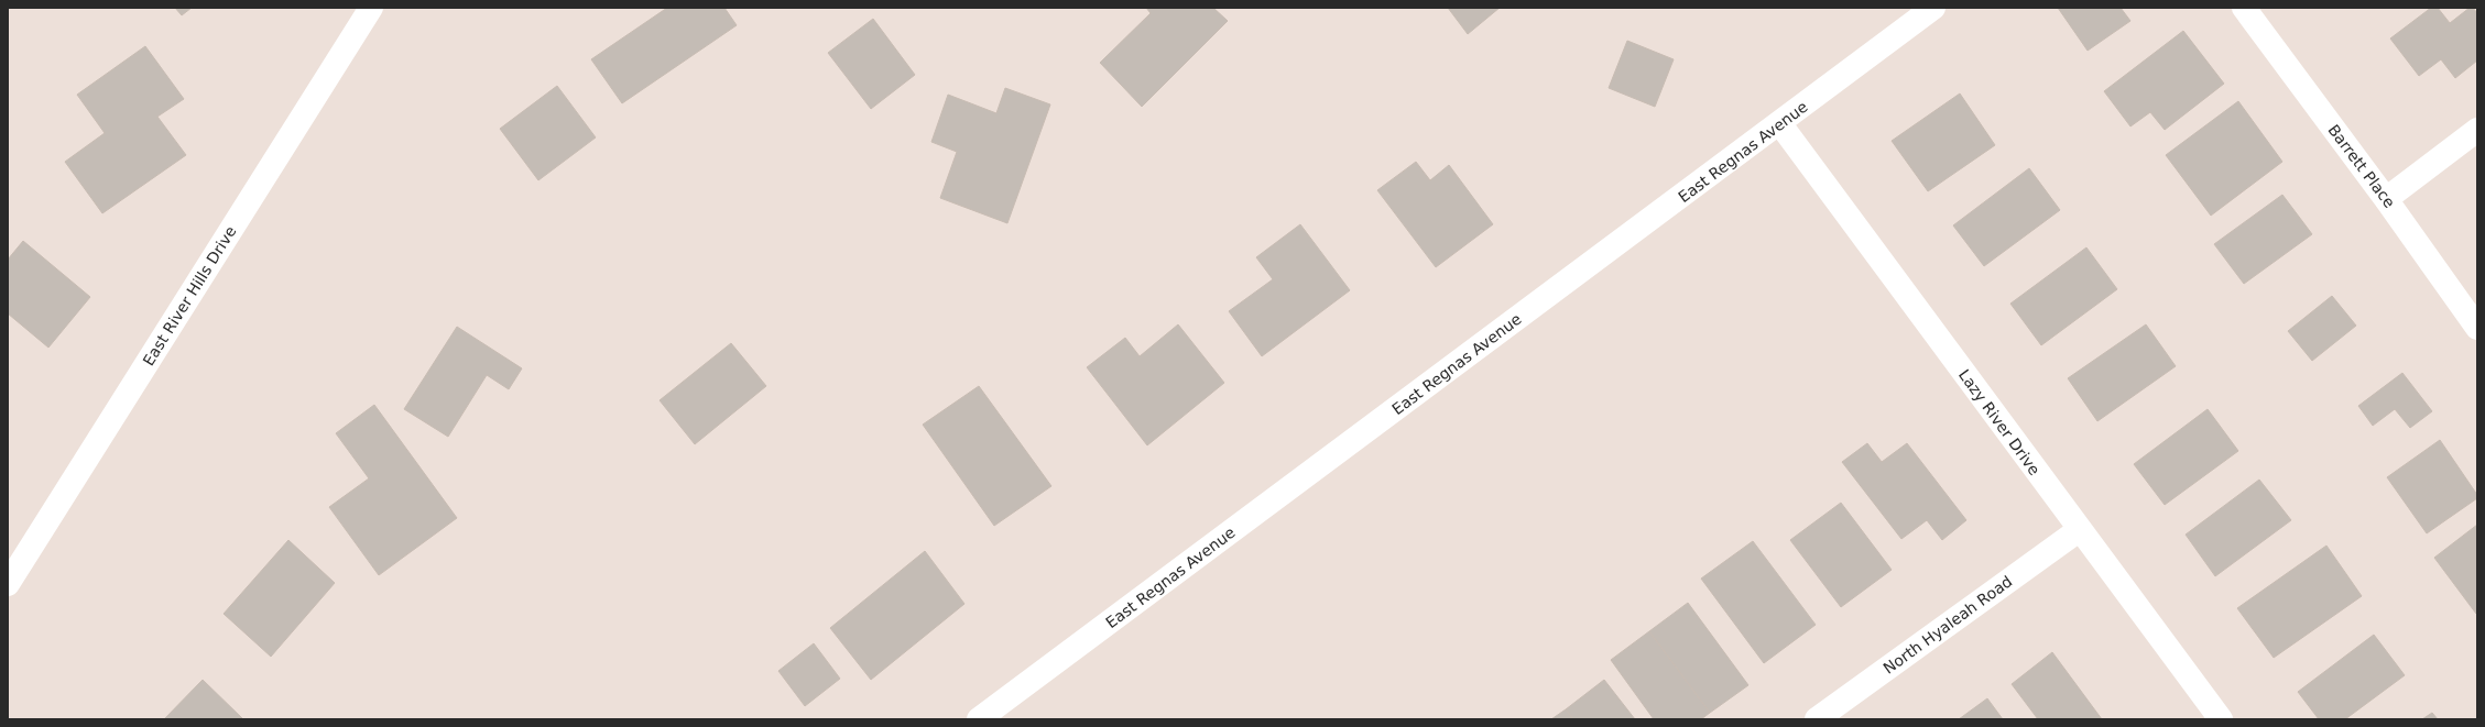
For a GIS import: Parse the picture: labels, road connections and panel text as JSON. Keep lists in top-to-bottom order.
{
  "streets": {
    "street": [
      "East Regnas Avenue",
      "Barrett Place",
      "East River Hills Drive",
      "Lazy River Drive",
      "North Hyaleah Road"
    ]
  },
  "crossings": [
    ["East Regnas Avenue", "Lazy River Drive"],
    ["Lazy River Drive", "North Hyaleah Road"]
  ]
}
